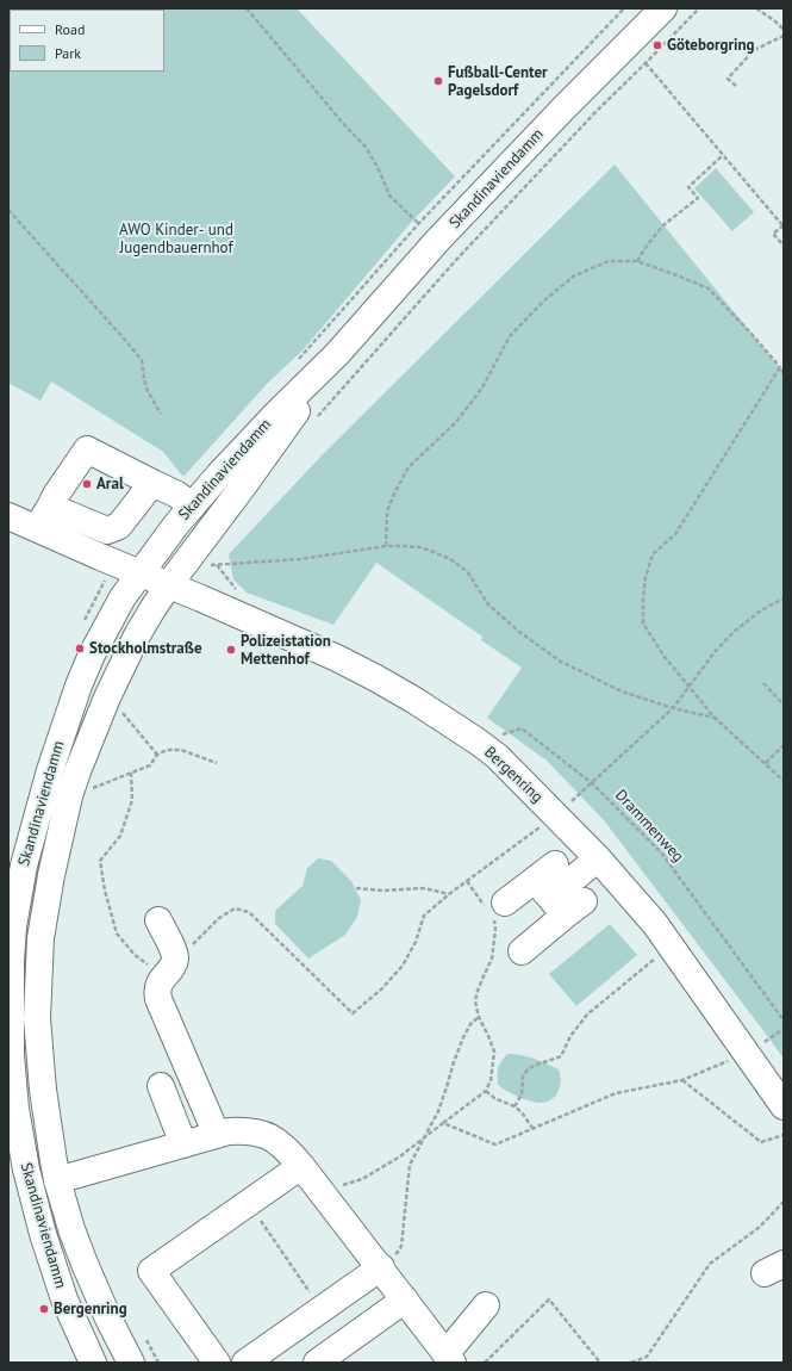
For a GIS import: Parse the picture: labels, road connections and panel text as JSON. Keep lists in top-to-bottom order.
{
  "streets": {
    "main road": ["Skandinaviendamm", "Bergenring"],
    "path": ["Drammenweg"]
  },
  "crossings": [
    ["Skandinaviendamm", "Bergenring"],
    ["Bergenring", "Drammenweg"]
  ],
  "parks": ["AWO Kinder- und Jugendbauernhof"],
  "places": [
    "Göteborgring",
    "Fußball-Center Pagelsdorf",
    "Aral",
    "Stockholmstraße",
    "Polizeistation Mettenhof",
    "Bergenring"
  ],
  "legend": ["Road", "Park"]
}
